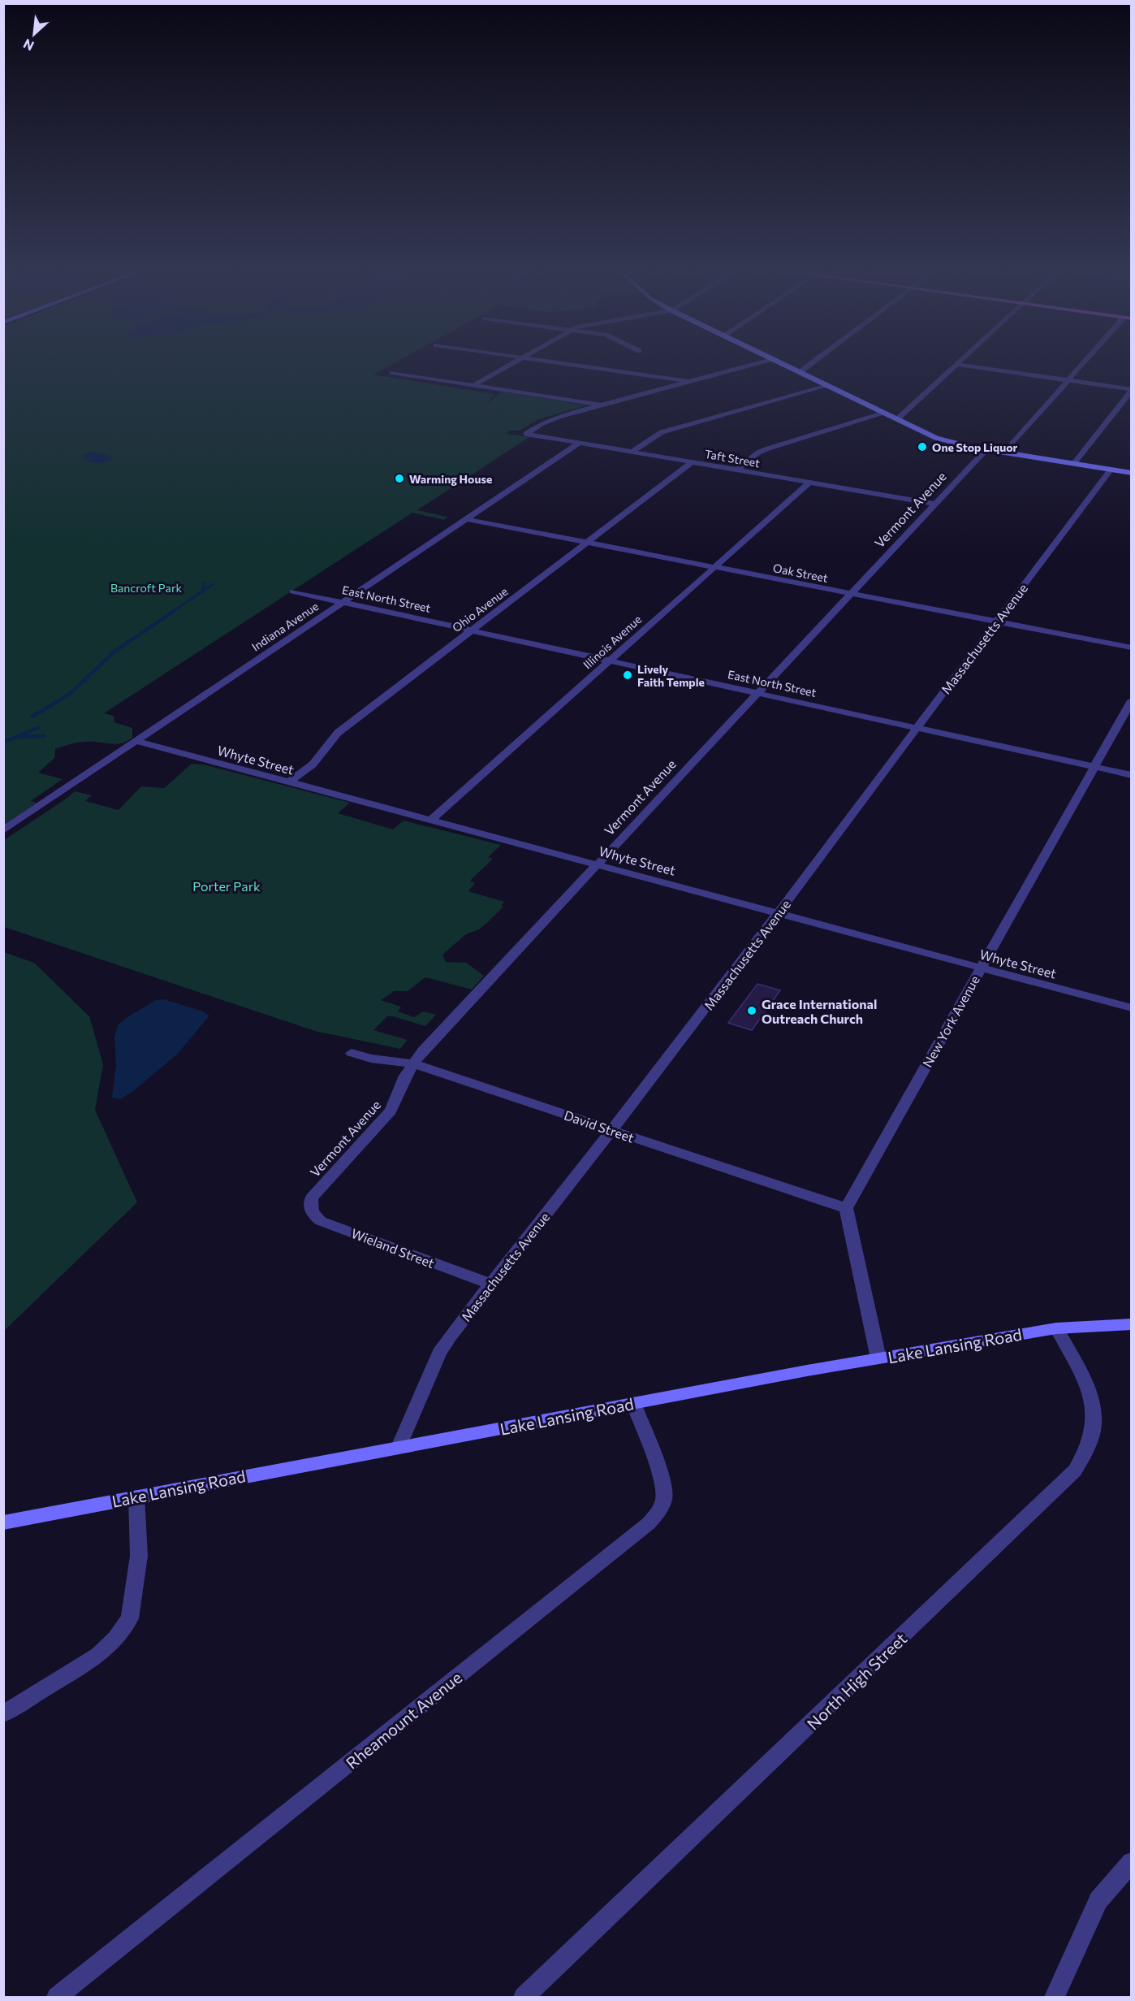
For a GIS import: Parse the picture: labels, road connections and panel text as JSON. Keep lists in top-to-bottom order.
{
  "streets": {
    "street": [
      "Taft Street",
      "Vermont Avenue",
      "Oak Street",
      "East North Street",
      "Ohio Avenue",
      "Indiana Avenue",
      "Massachusetts Avenue",
      "Illinois Avenue",
      "Whyte Street",
      "New York Avenue",
      "David Street",
      "Wieland Street",
      "Lake Lansing Road",
      "North High Street",
      "Rheamount Avenue"
    ]
  },
  "crossings": [
    ["Taft Street", "Vermont Avenue"],
    ["Taft Street", "Ohio Avenue"],
    ["Taft Street", "Indiana Avenue"],
    ["Taft Street", "Illinois Avenue"],
    ["Vermont Avenue", "Oak Street"],
    ["Vermont Avenue", "East North Street"],
    ["Vermont Avenue", "Whyte Street"],
    ["Vermont Avenue", "David Street"],
    ["Vermont Avenue", "Wieland Street"],
    ["Oak Street", "Ohio Avenue"],
    ["Oak Street", "Indiana Avenue"],
    ["Oak Street", "Massachusetts Avenue"],
    ["Oak Street", "Illinois Avenue"],
    ["East North Street", "Ohio Avenue"],
    ["East North Street", "Indiana Avenue"],
    ["East North Street", "Massachusetts Avenue"],
    ["East North Street", "Illinois Avenue"],
    ["East North Street", "New York Avenue"],
    ["Ohio Avenue", "Whyte Street"],
    ["Indiana Avenue", "Whyte Street"],
    ["Massachusetts Avenue", "Whyte Street"],
    ["Massachusetts Avenue", "David Street"],
    ["Massachusetts Avenue", "Wieland Street"],
    ["Massachusetts Avenue", "Lake Lansing Road"],
    ["Illinois Avenue", "Whyte Street"],
    ["Whyte Street", "New York Avenue"],
    ["New York Avenue", "David Street"],
    ["Lake Lansing Road", "North High Street"],
    ["Lake Lansing Road", "Rheamount Avenue"]
  ],
  "parks": ["Bancroft Park", "Porter Park"],
  "places": [
    "One Stop Liquor",
    "Warming House",
    "Lively Faith Temple",
    "Grace International Outreach Church"
  ],
  "north": "bottom left"
}
